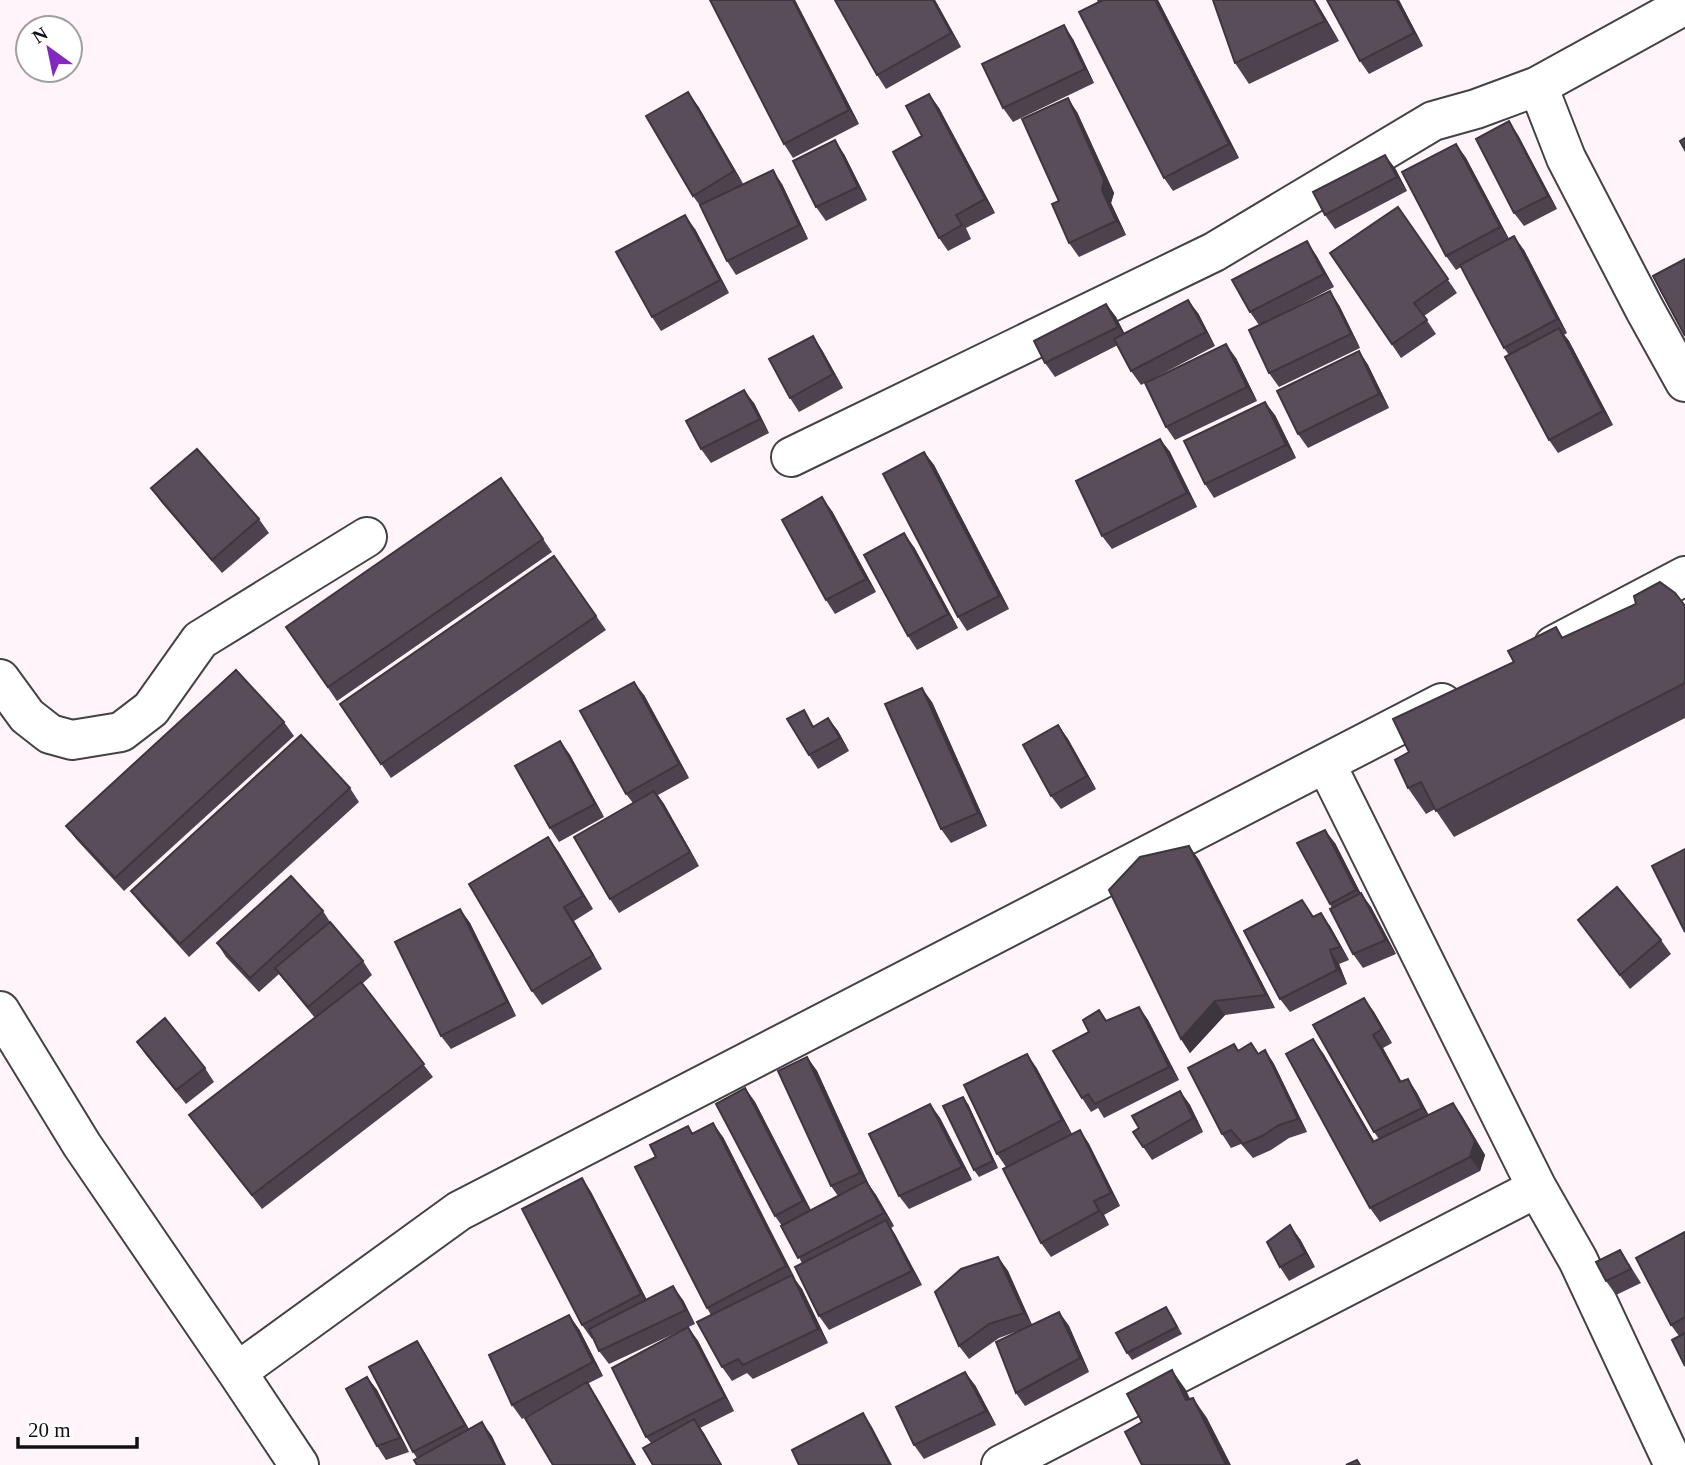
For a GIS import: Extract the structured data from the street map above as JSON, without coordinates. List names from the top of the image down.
{
  "scale_bar": "20 m",
  "north": "top left"
}
